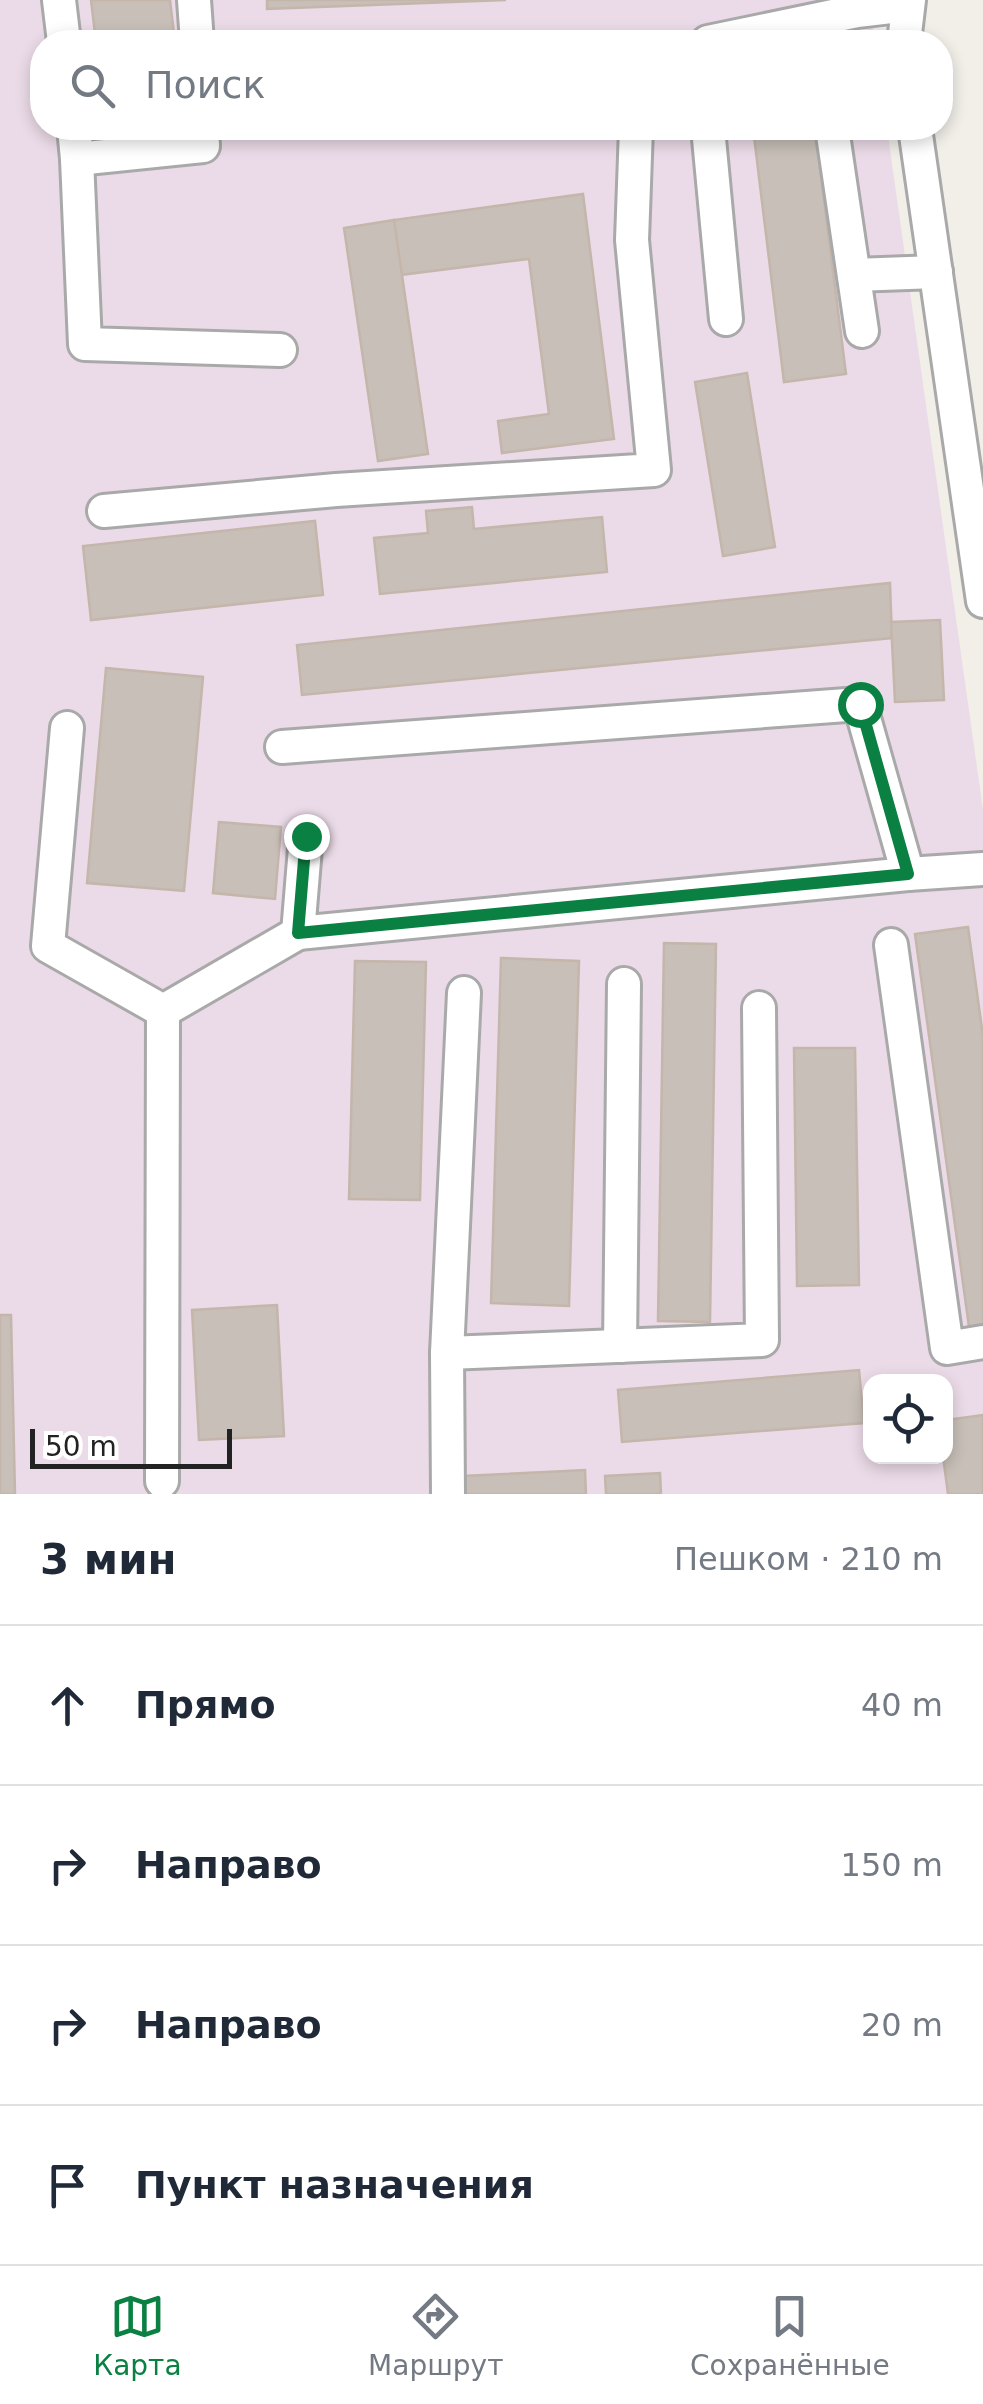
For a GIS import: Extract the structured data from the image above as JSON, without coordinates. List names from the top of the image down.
{
  "scale_bar": "50 m",
  "page": {
    "search": "Поиск",
    "scale": "50 m",
    "heading": ["3 мин", "Пешком · 210 m"],
    "list": [
      ["Прямо", "40 m"],
      ["Направо", "150 m"],
      ["Направо", "20 m"],
      "Пункт назначения"
    ],
    "nav": ["Карта", "Маршрут", "Сохранённые"]
  }
}
